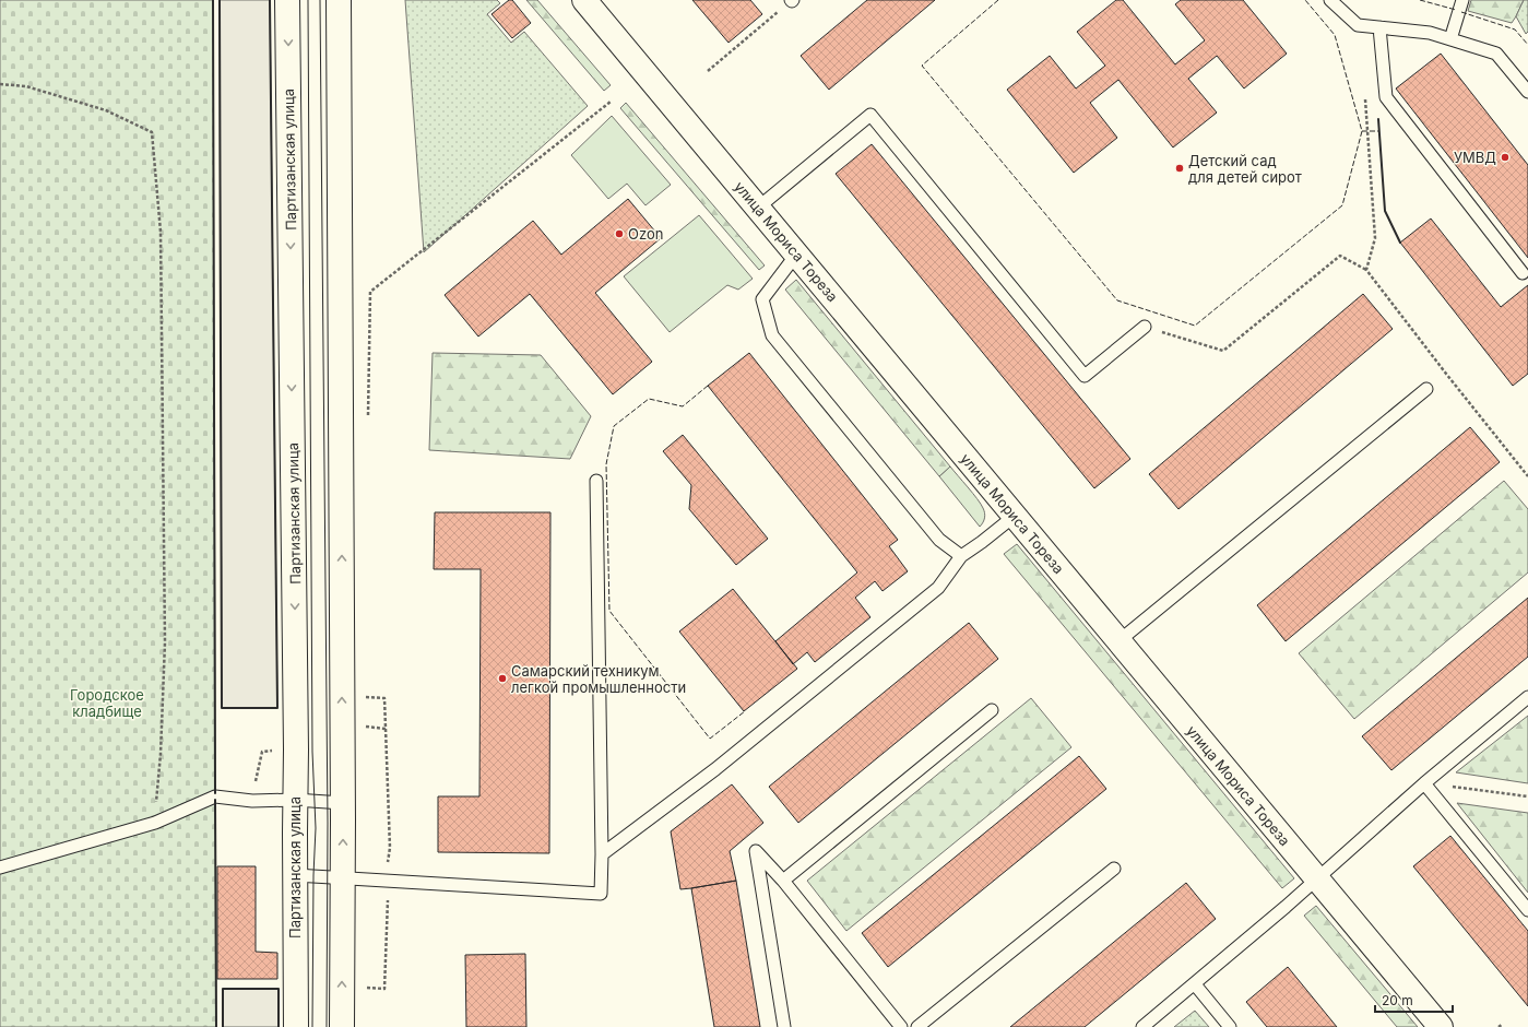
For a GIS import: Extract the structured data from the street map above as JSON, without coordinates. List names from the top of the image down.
{
  "streets": {
    "street": ["Партизанская улица", "улица Мориса Тореза"]
  },
  "parks": ["Городское кладбище"],
  "places": [
    "УМВД",
    "Детский сад для детей сирот",
    "Ozon",
    "Самарский техникум легкой промышленности"
  ],
  "scale_bar": "20 m"
}
